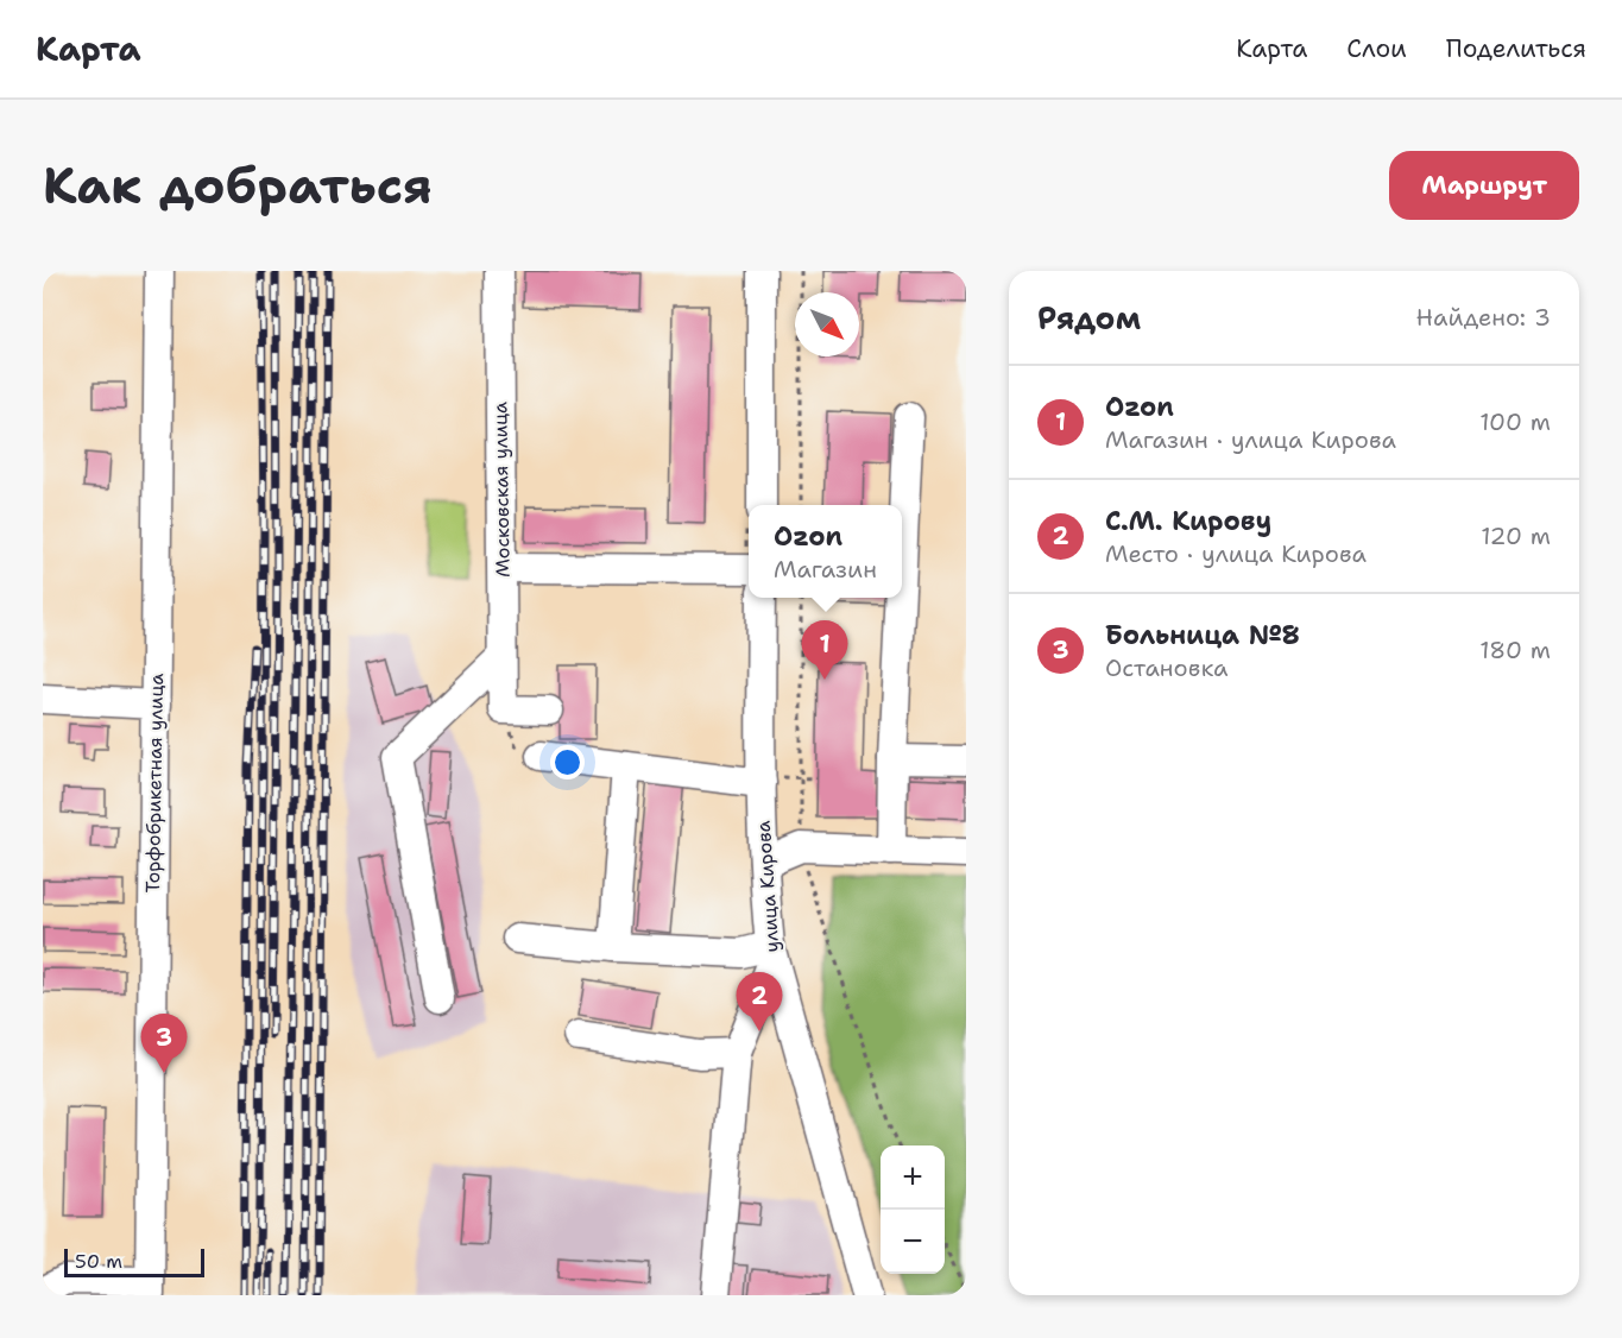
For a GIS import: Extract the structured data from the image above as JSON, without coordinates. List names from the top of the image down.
{
  "streets": {
    "street": ["Московская улица", "Торфобрикетная улица", "улица Кирова"]
  },
  "scale_bar": "50 m",
  "north": "bottom right",
  "page": {
    "header": "Карта",
    "nav": ["Карта", "Слои", "Поделиться"],
    "buttons": "Маршрут",
    "title": "Как добраться",
    "heading": ["Рядом", "Найдено: 3"],
    "list": [
      {
        "mark": "1",
        "name": "Ozon",
        "note": "Магазин · улица Кирова",
        "value": "100 m"
      },
      {
        "mark": "2",
        "name": "С.М. Кирову",
        "note": "Место · улица Кирова",
        "value": "120 m"
      },
      {
        "mark": "3",
        "name": "Больница №8",
        "note": "Остановка",
        "value": "180 m"
      }
    ],
    "popup": ["Ozon", "Магазин"],
    "pins": ["1", "2", "3"],
    "map_buttons": ["+", "−"],
    "scale": "50 m"
  }
}
